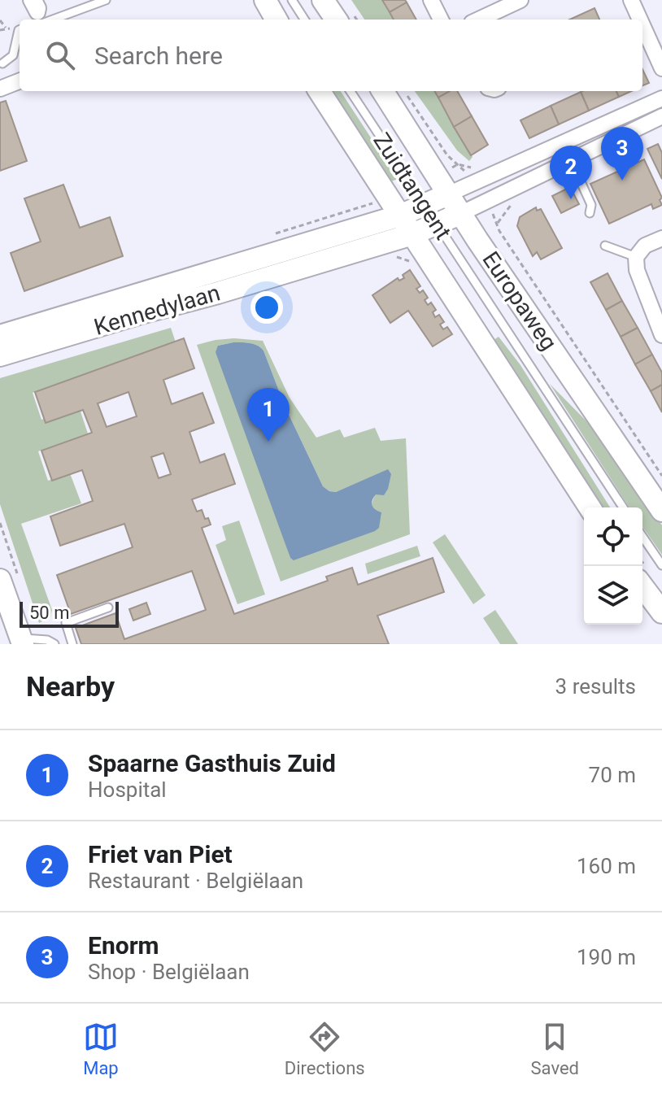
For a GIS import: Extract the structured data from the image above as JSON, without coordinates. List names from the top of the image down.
{
  "streets": {
    "main road": ["Europaweg", "Kennedylaan"],
    "lane": ["Zuidtangent"]
  },
  "crossings": [
    ["Zuidtangent", "Kennedylaan"],
    ["Europaweg", "Kennedylaan"]
  ],
  "scale_bar": "50 m",
  "page": {
    "search": "Search here",
    "pins": ["3", "2", "1"],
    "scale": "50 m",
    "heading": ["Nearby", "3 results"],
    "list": [
      {
        "mark": "1",
        "name": "Spaarne Gasthuis Zuid",
        "note": "Hospital",
        "value": "70 m"
      },
      {
        "mark": "2",
        "name": "Friet van Piet",
        "note": "Restaurant · Belgiëlaan",
        "value": "160 m"
      },
      {
        "mark": "3",
        "name": "Enorm",
        "note": "Shop · Belgiëlaan",
        "value": "190 m"
      }
    ],
    "nav": ["Map", "Directions", "Saved"]
  }
}
